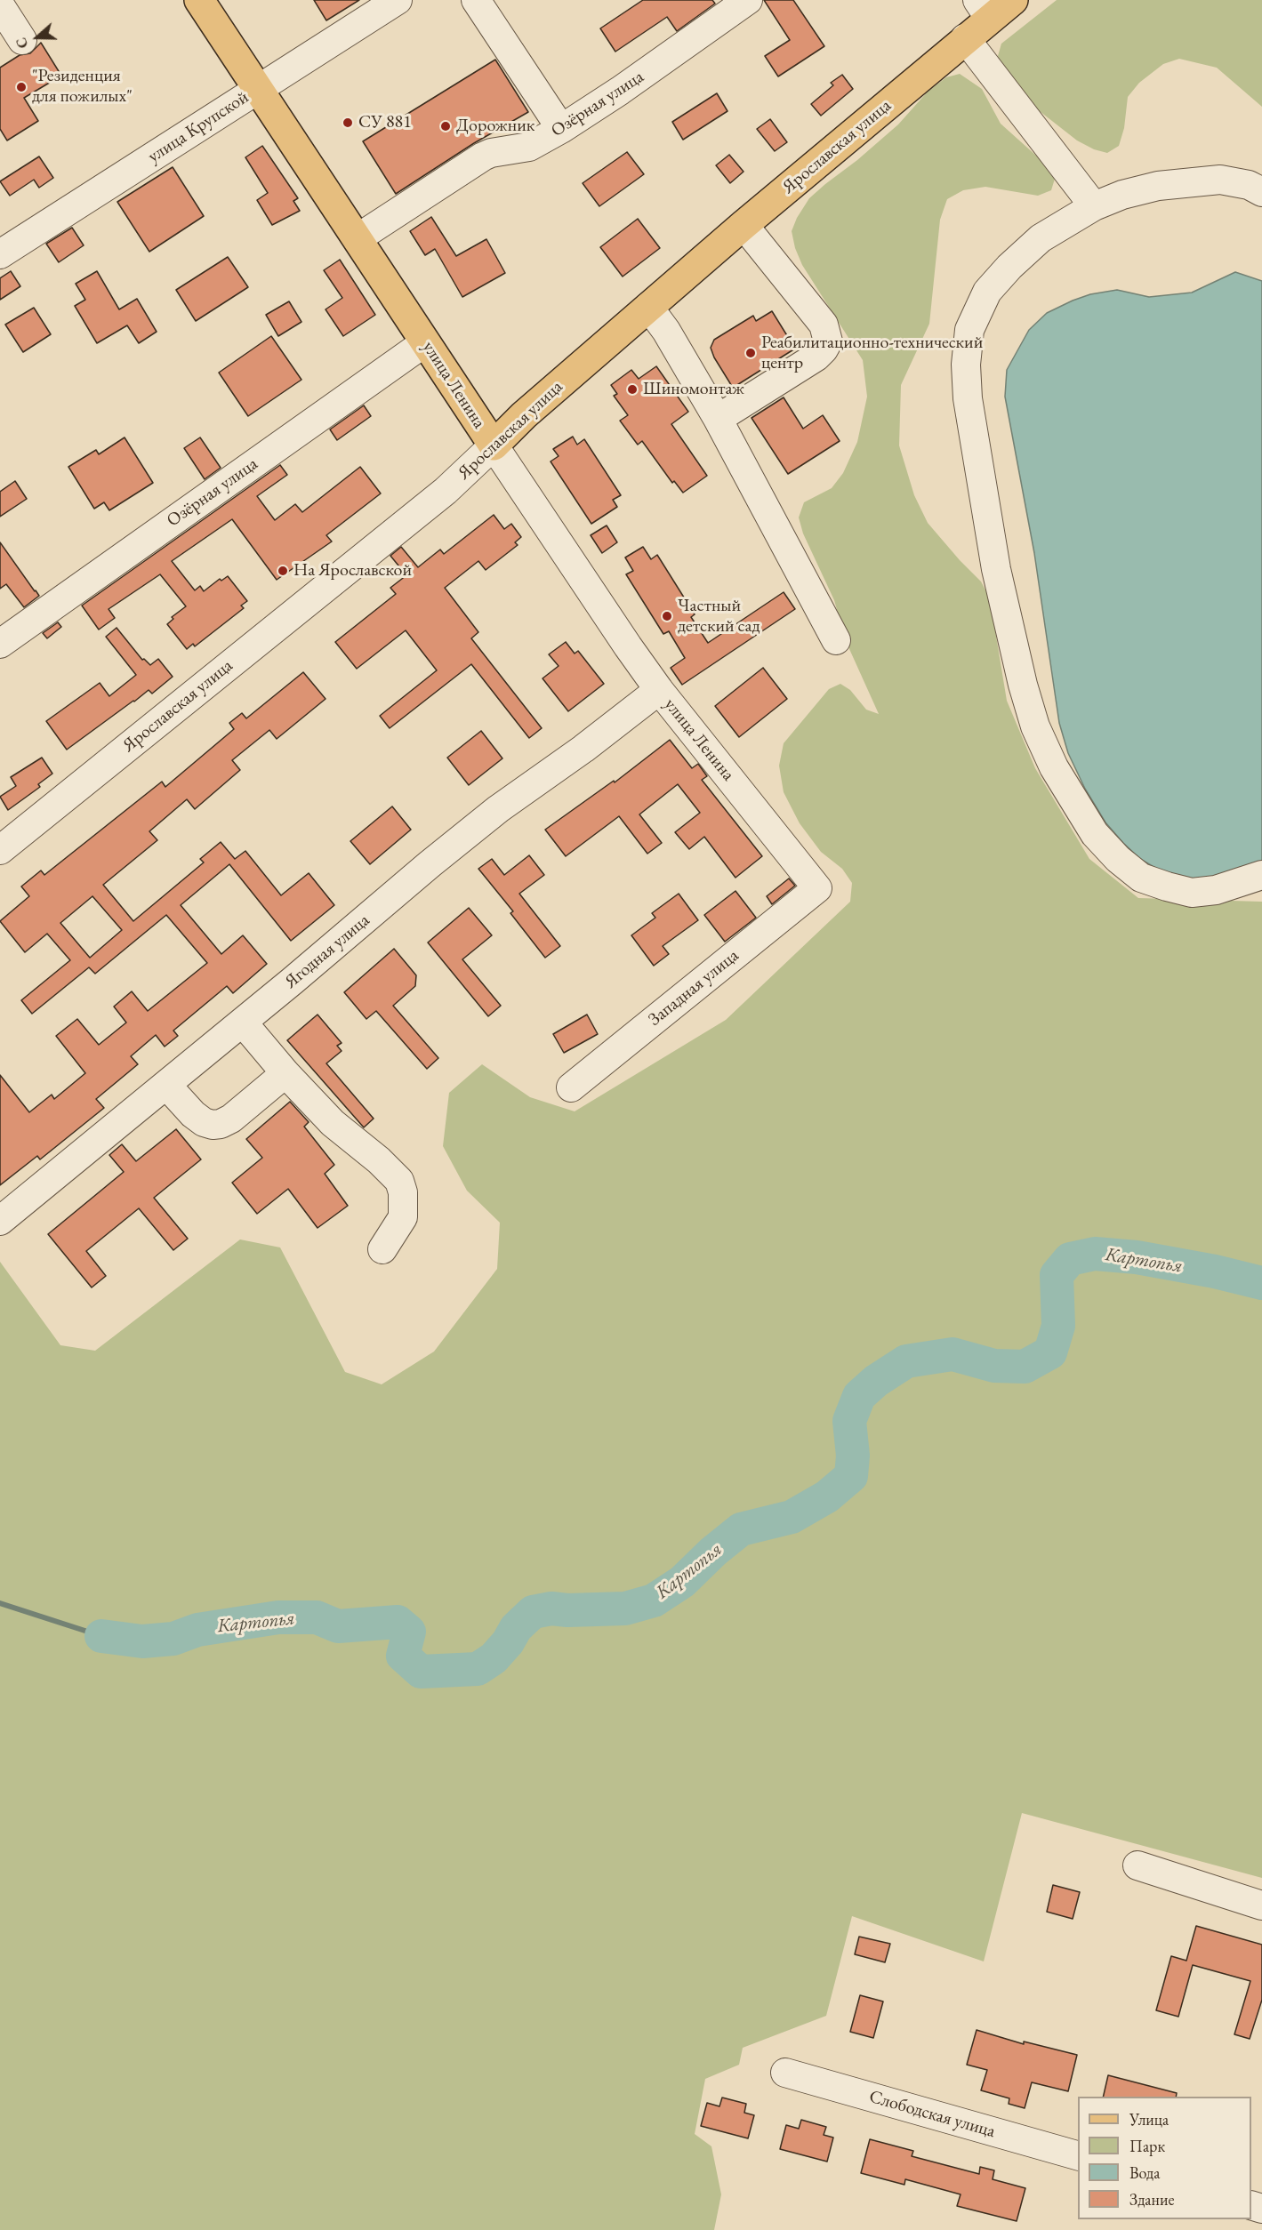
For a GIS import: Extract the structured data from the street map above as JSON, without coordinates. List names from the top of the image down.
{
  "streets": {
    "main road": ["Ярославская улица", "улица Ленина"],
    "street": [
      "Озёрная улица",
      "улица Крупской",
      "Ягодная улица",
      "Западная улица",
      "Слободская улица"
    ]
  },
  "crossings": [
    ["Озёрная улица", "улица Ленина"],
    ["улица Крупской", "улица Ленина"],
    ["Ярославская улица", "улица Ленина"],
    ["улица Ленина", "Ягодная улица"],
    ["улица Ленина", "Западная улица"]
  ],
  "water": ["Картопья"],
  "places": [
    "\"Резиденция для пожилых\"",
    "СУ 881",
    "Дорожник",
    "Реабилитационно-технический центр",
    "Шиномонтаж",
    "На Ярославской",
    "Частный детский сад"
  ],
  "legend": [
    "Улица",
    "Парк",
    "Вода",
    "Здание"
  ],
  "north": "left"
}
